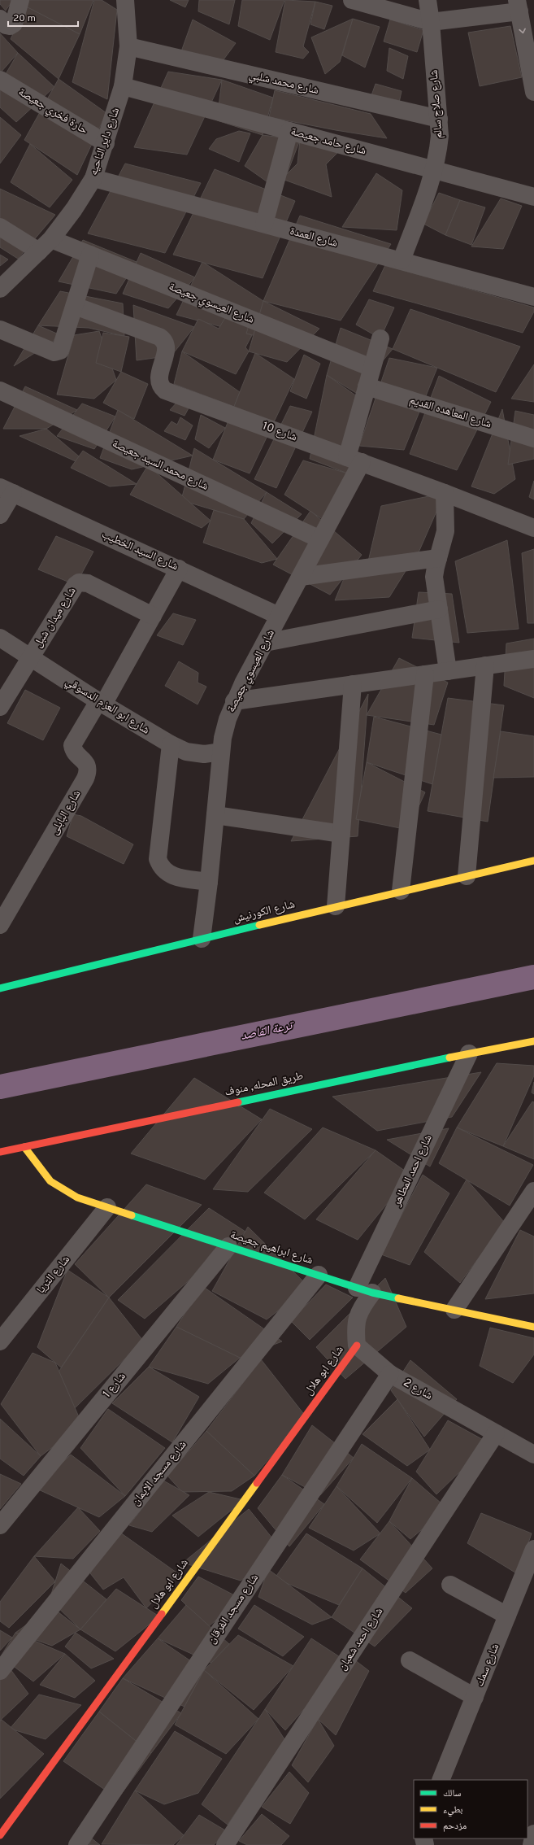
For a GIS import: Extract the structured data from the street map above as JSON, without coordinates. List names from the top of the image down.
{
  "streets": {
    "street": [
      "شارع محمد شلبي",
      "شارع صلاح سالم",
      "حارة فخري جعيصة",
      "شارع داير الناحيه",
      "شارع حامد جعيصة",
      "شارع العمدة",
      "شارع العيسوي جعيصة",
      "شارع المعاهده القديم",
      "شارع 10",
      "شارع محمد السيد جعيصة",
      "شارع السيد الخطيب",
      "شارع ميدان شبل",
      "شارع ابو العزم الدسوقي",
      "شارع البابلى",
      "شارع الكورنيش",
      "طريق المحله, منوف",
      "شارع احمد المطاهر",
      "شارع ابراهيم جعيصة",
      "شارع الثريا",
      "شارع ابو هلال",
      "شارع 1",
      "شارع 2",
      "شارع مسجد الايمان",
      "شارع مسجد الفرقان",
      "شارع احمد شعبان",
      "شارع سمك"
    ]
  },
  "crossings": [
    ["شارع محمد شلبي", "شارع صلاح سالم"],
    ["شارع محمد شلبي", "شارع داير الناحيه"],
    ["شارع صلاح سالم", "شارع حامد جعيصة"],
    ["شارع صلاح سالم", "شارع العمدة"],
    ["حارة فخري جعيصة", "شارع داير الناحيه"],
    ["شارع داير الناحيه", "شارع حامد جعيصة"],
    ["شارع داير الناحيه", "شارع العمدة"],
    ["شارع داير الناحيه", "شارع العيسوي جعيصة"],
    ["شارع العيسوي جعيصة", "شارع المعاهده القديم"],
    ["شارع العيسوي جعيصة", "شارع 10"],
    ["شارع العيسوي جعيصة", "شارع محمد السيد جعيصة"],
    ["شارع العيسوي جعيصة", "شارع السيد الخطيب"],
    ["شارع العيسوي جعيصة", "شارع ابو العزم الدسوقي"],
    ["شارع العيسوي جعيصة", "شارع الكورنيش"],
    ["شارع ميدان شبل", "شارع ابو العزم الدسوقي"],
    ["شارع ابو العزم الدسوقي", "شارع البابلى"],
    ["طريق المحله, منوف", "شارع احمد المطاهر"],
    ["طريق المحله, منوف", "شارع ابراهيم جعيصة"],
    ["شارع احمد المطاهر", "شارع ابراهيم جعيصة"],
    ["شارع ابراهيم جعيصة", "شارع الثريا"],
    ["شارع ابراهيم جعيصة", "شارع 1"],
    ["شارع ابراهيم جعيصة", "شارع مسجد الايمان"],
    ["شارع ابو هلال", "شارع 2"],
    ["شارع 2", "شارع مسجد الفرقان"],
    ["شارع 2", "شارع احمد شعبان"]
  ],
  "water": ["ترعة القاصد"],
  "legend": ["سالك", "بطيء", "مزدحم"],
  "scale_bar": "20 m"
}
